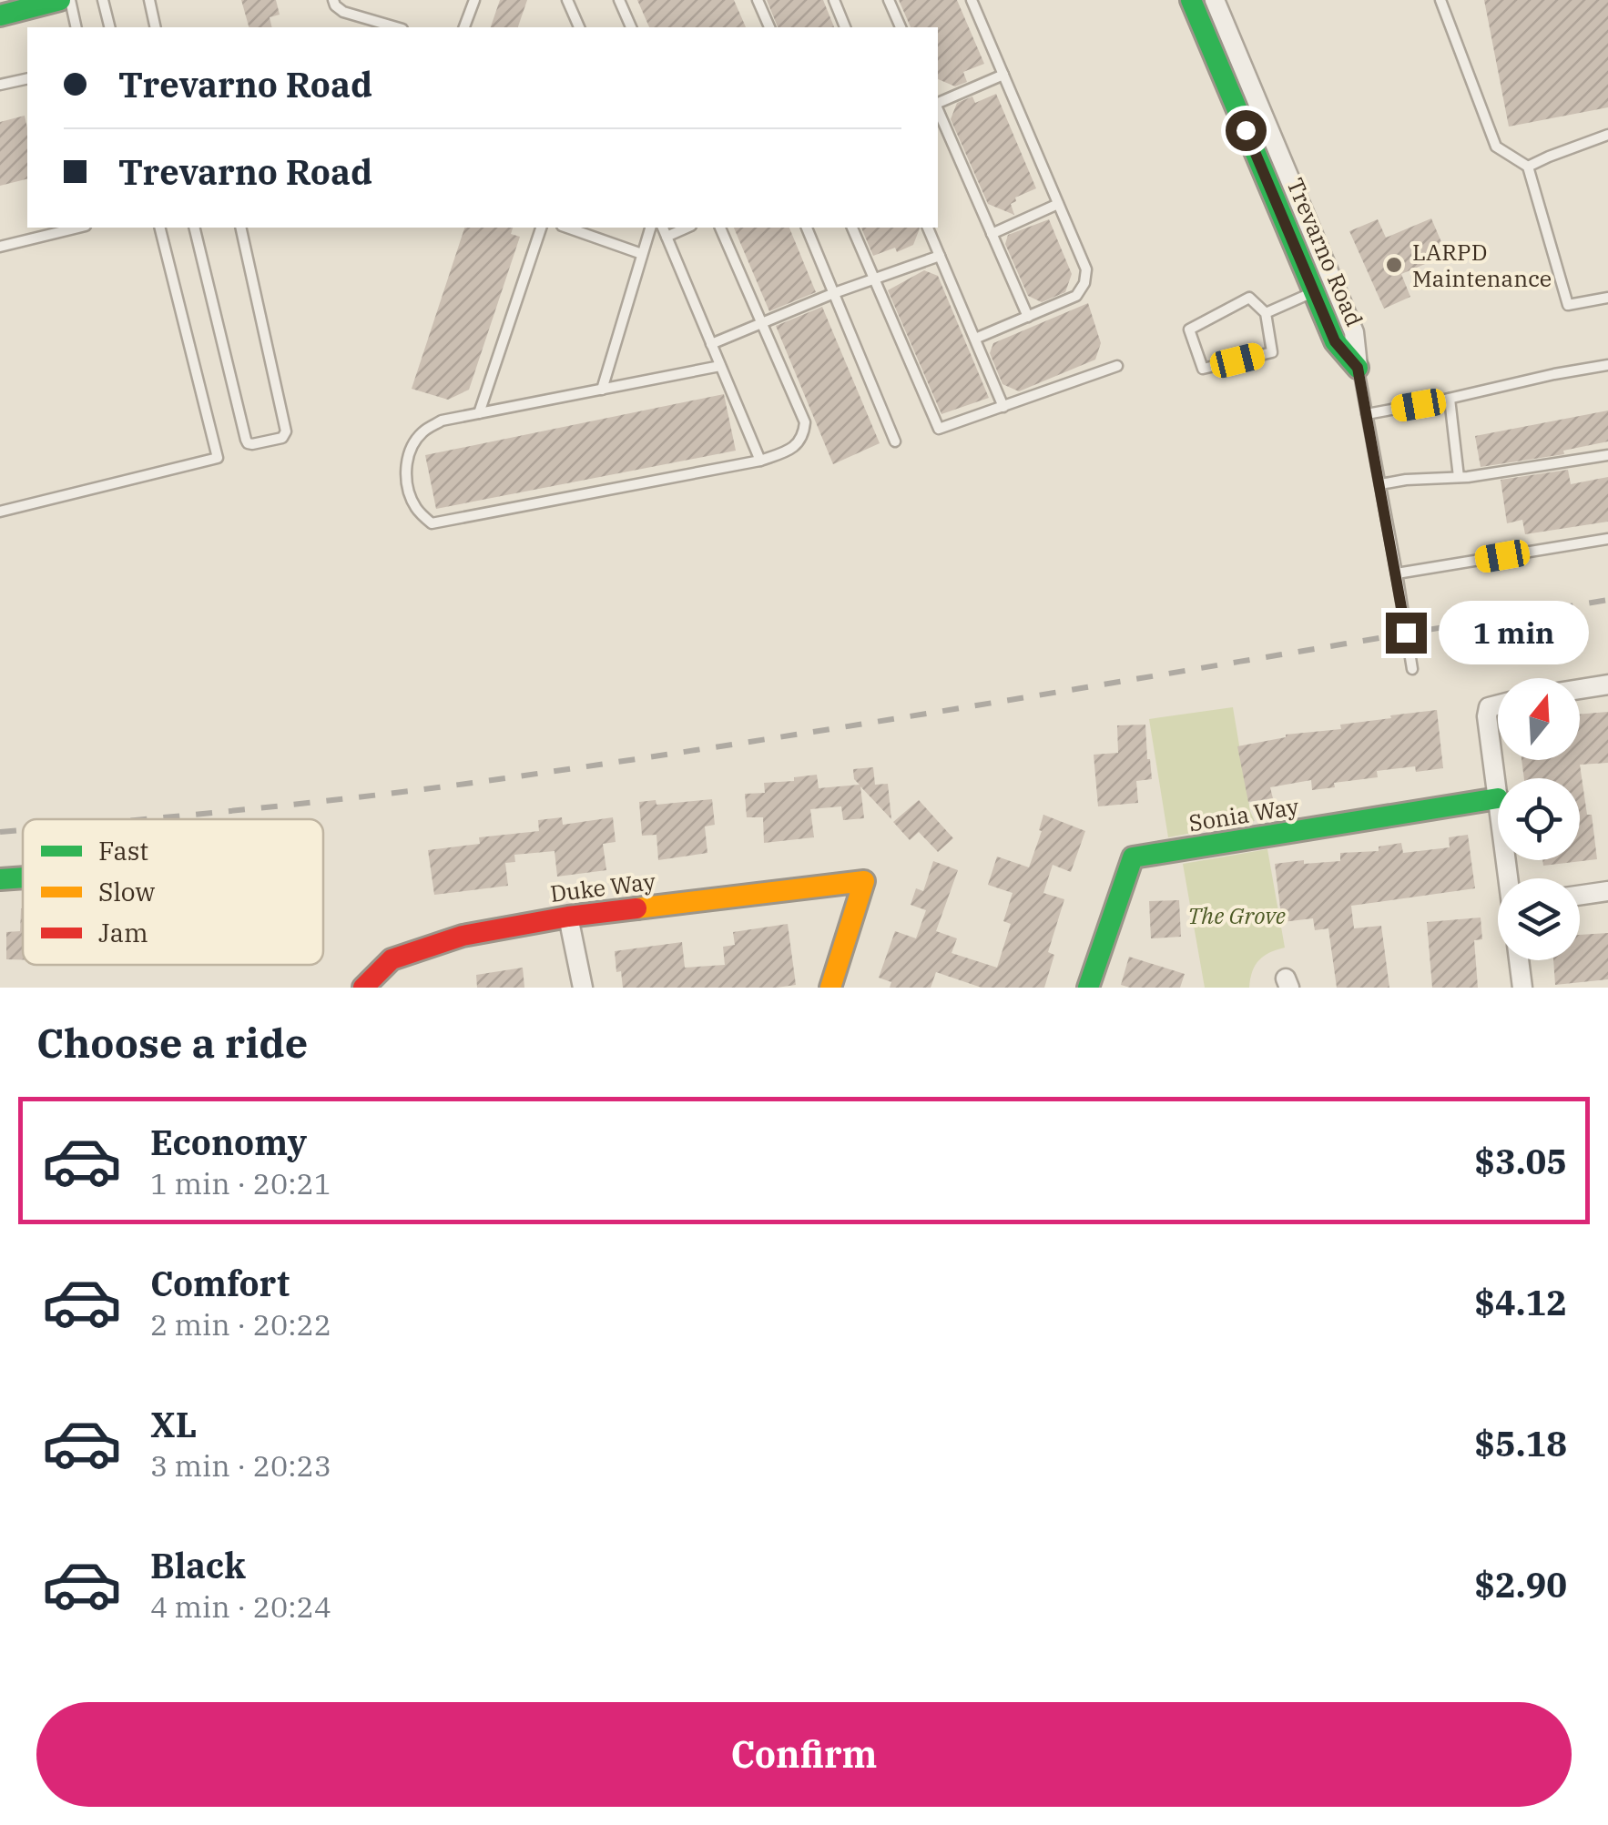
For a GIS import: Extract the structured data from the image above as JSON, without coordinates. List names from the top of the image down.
{
  "streets": {
    "street": ["Trevarno Road", "Sonia Way", "Duke Way"]
  },
  "parks": ["The Grove"],
  "places": ["LARPD Maintenance"],
  "legend": ["Fast", "Slow", "Jam"],
  "north": "top",
  "page": {
    "banner": ["Trevarno Road", "Trevarno Road"],
    "bubble": "1 min",
    "heading": "Choose a ride",
    "list": [
      {
        "name": "Economy",
        "note": "1 min · 20:21",
        "value": "$3.05"
      },
      {
        "name": "Comfort",
        "note": "2 min · 20:22",
        "value": "$4.12"
      },
      {
        "name": "XL",
        "note": "3 min · 20:23",
        "value": "$5.18"
      },
      {
        "name": "Black",
        "note": "4 min · 20:24",
        "value": "$2.90"
      }
    ],
    "buttons": "Confirm"
  }
}
